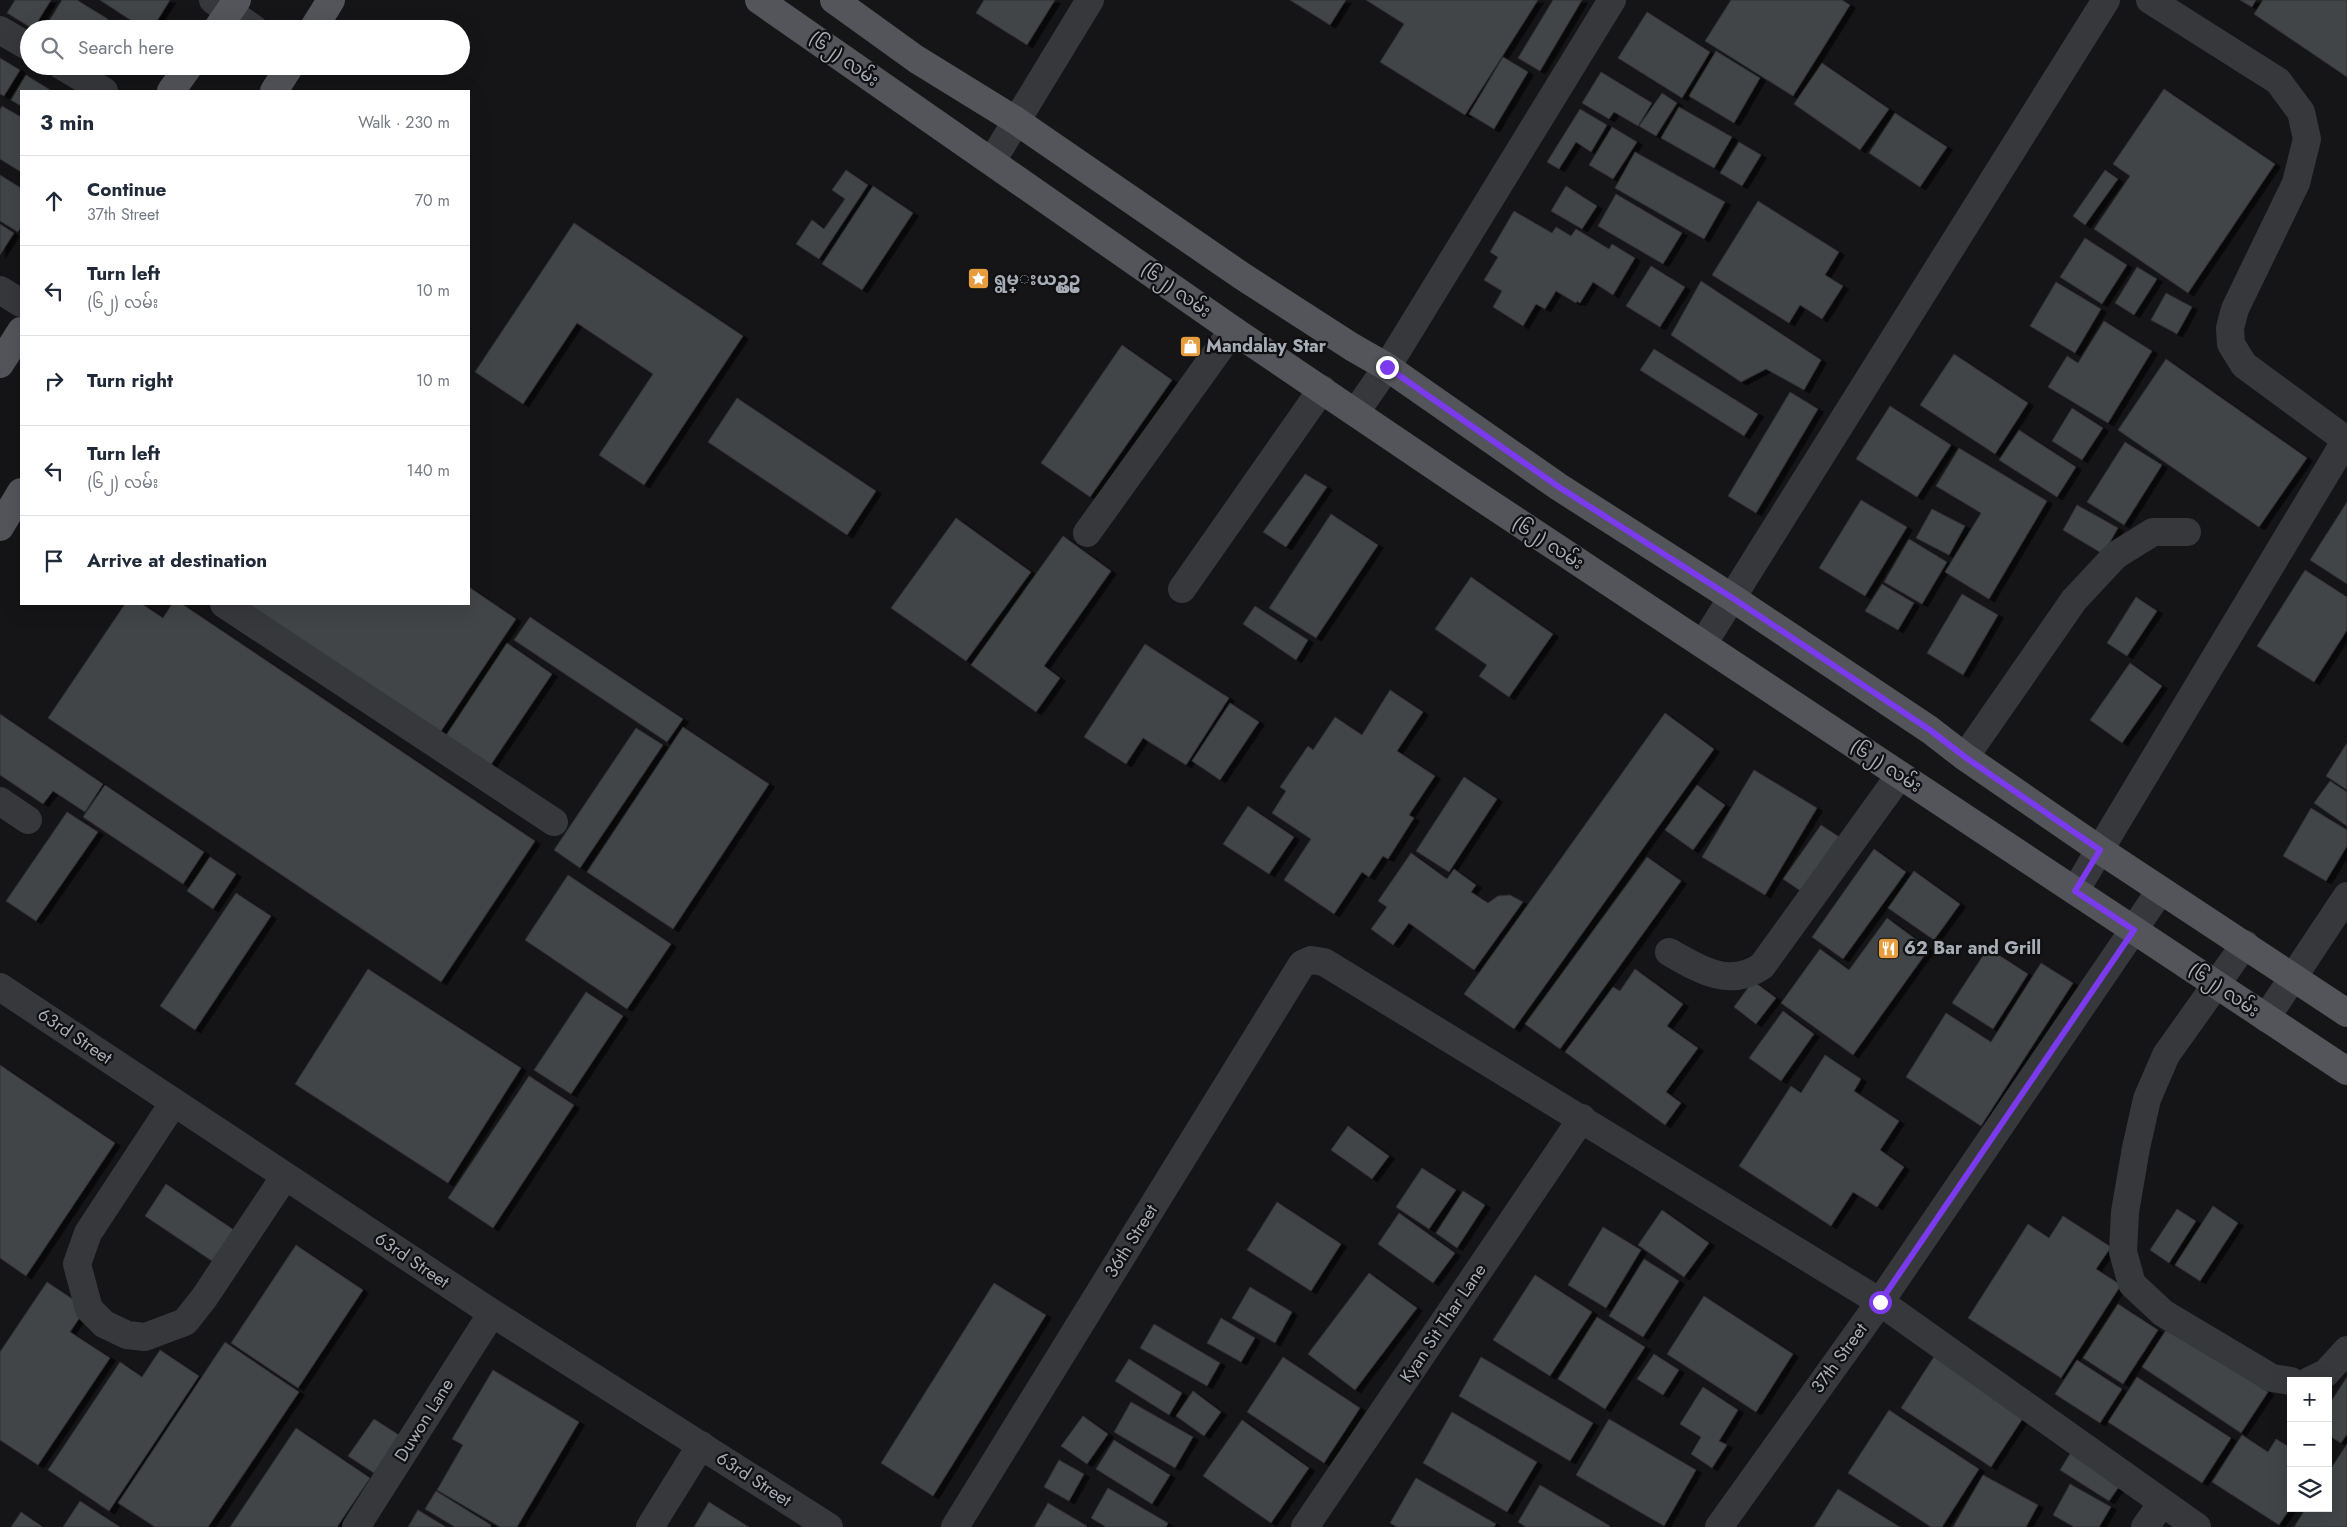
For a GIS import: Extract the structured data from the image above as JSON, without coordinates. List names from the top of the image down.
{
  "streets": {
    "main road": ["(၆၂) လမ်း"],
    "street": [
      "63rd Street",
      "36th Street",
      "Kyan Sit Thar Lane",
      "37th Street",
      "Duwon Lane"
    ]
  },
  "crossings": [
    ["(၆၂) လမ်း", "37th Street"],
    ["63rd Street", "Duwon Lane"],
    ["36th Street", "Kyan Sit Thar Lane"]
  ],
  "places": {
    "place": ["ရွမ္းယဥ္ယဥ္"],
    "shop": ["Mandalay Star"],
    "restaurant": ["62 Bar and Grill"]
  },
  "page": {
    "search": "Search here",
    "heading": ["3 min", "Walk · 230 m"],
    "list": [
      ["Continue", "37th Street", "70 m"],
      ["Turn left", "(၆၂) လမ်း", "10 m"],
      ["Turn right", "10 m"],
      ["Turn left", "(၆၂) လမ်း", "140 m"],
      "Arrive at destination"
    ],
    "map_buttons": ["+", "−"]
  }
}
